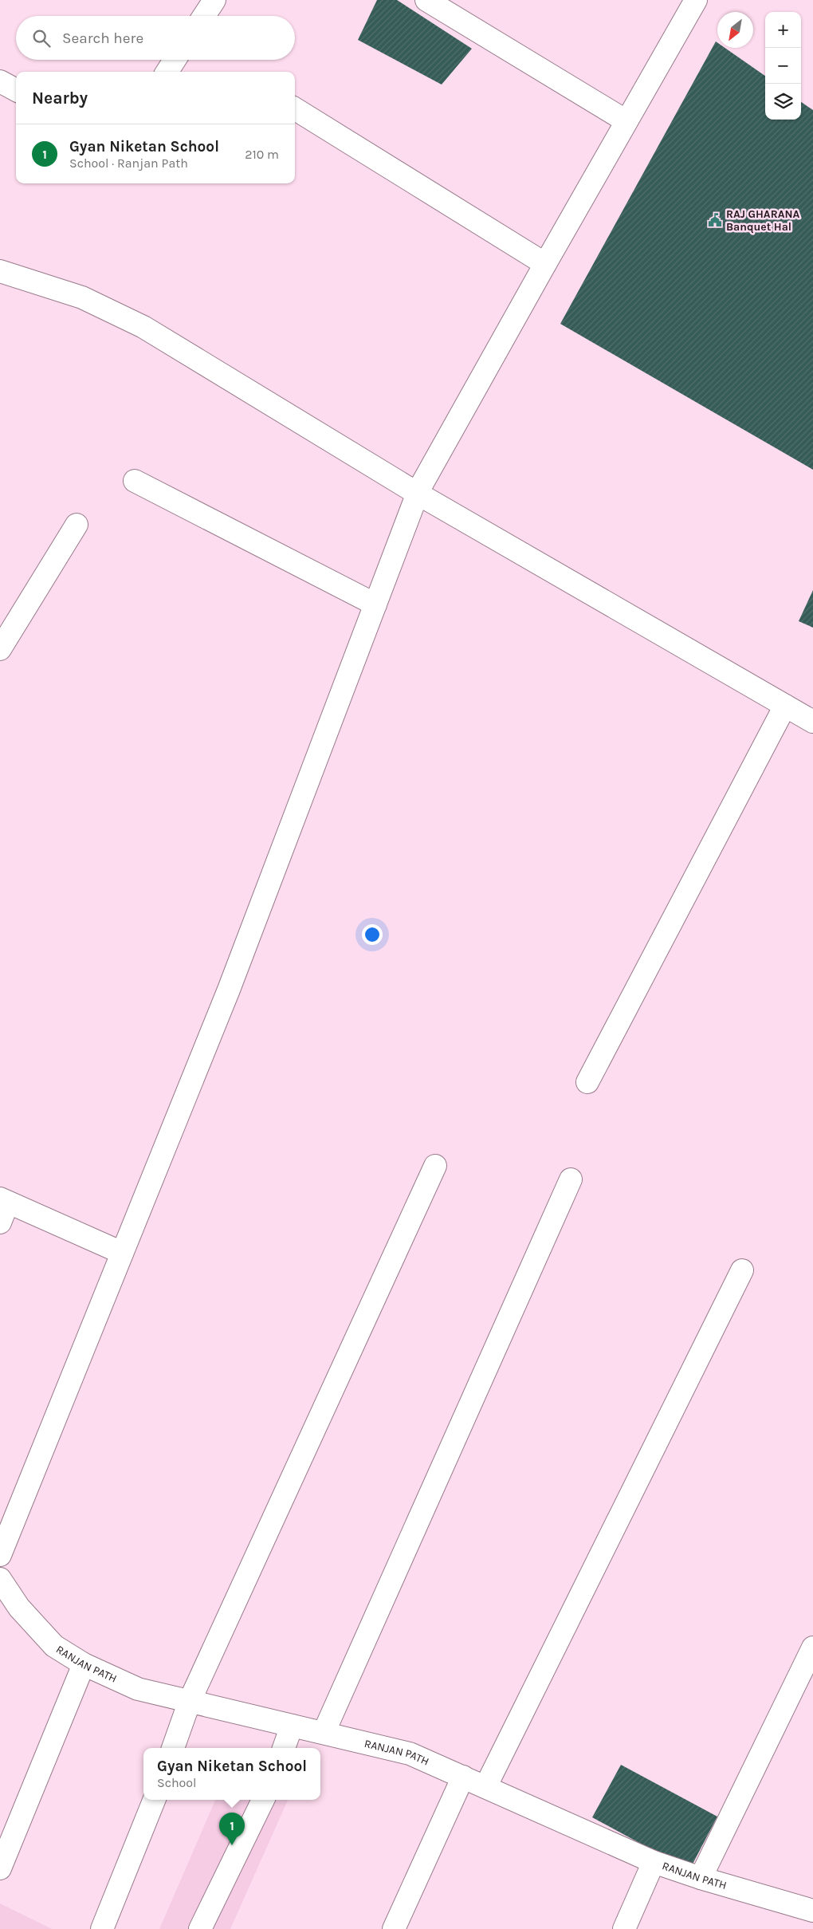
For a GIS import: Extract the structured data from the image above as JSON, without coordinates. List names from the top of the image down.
{
  "streets": {
    "street": ["RANJAN PATH"]
  },
  "places": {
    "public building": ["RAJ GHARANA Banquet Hal"]
  },
  "north": "bottom left",
  "page": {
    "map_buttons": ["+", "−"],
    "search": "Search here",
    "heading": "Nearby",
    "list": [
      {
        "mark": "1",
        "name": "Gyan Niketan School",
        "note": "School · Ranjan Path",
        "value": "210 m"
      }
    ],
    "popup": ["Gyan Niketan School", "School"],
    "pins": "1"
  }
}
